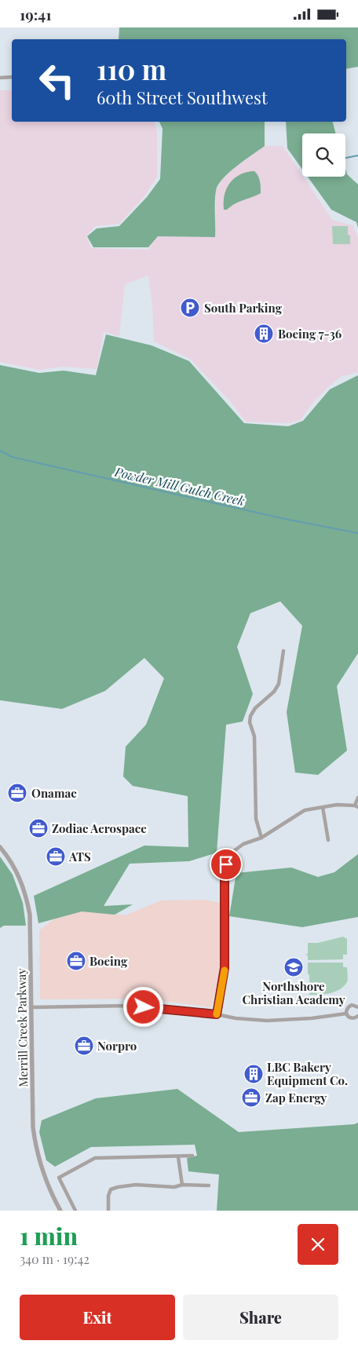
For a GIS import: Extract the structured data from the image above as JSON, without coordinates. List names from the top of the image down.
{
  "streets": {
    "street": ["Merrill Creek Parkway"]
  },
  "water": ["Powder Mill Gulch Creek"],
  "places": {
    "parking": ["South Parking"],
    "building": ["Boeing 7-36", "LBC Bakery Equipment Co."],
    "office": [
      "Onamac",
      "Zodiac Aerospace",
      "ATS",
      "Boeing",
      "Norpro",
      "Zap Energy"
    ],
    "school or university": ["Northshore Christian Academy"]
  },
  "page": {
    "status": "19:41",
    "turn": ["110 m", "60th Street Southwest"],
    "heading": ["1 min", "340 m · 19:42"],
    "buttons": ["Exit", "Share"]
  }
}
